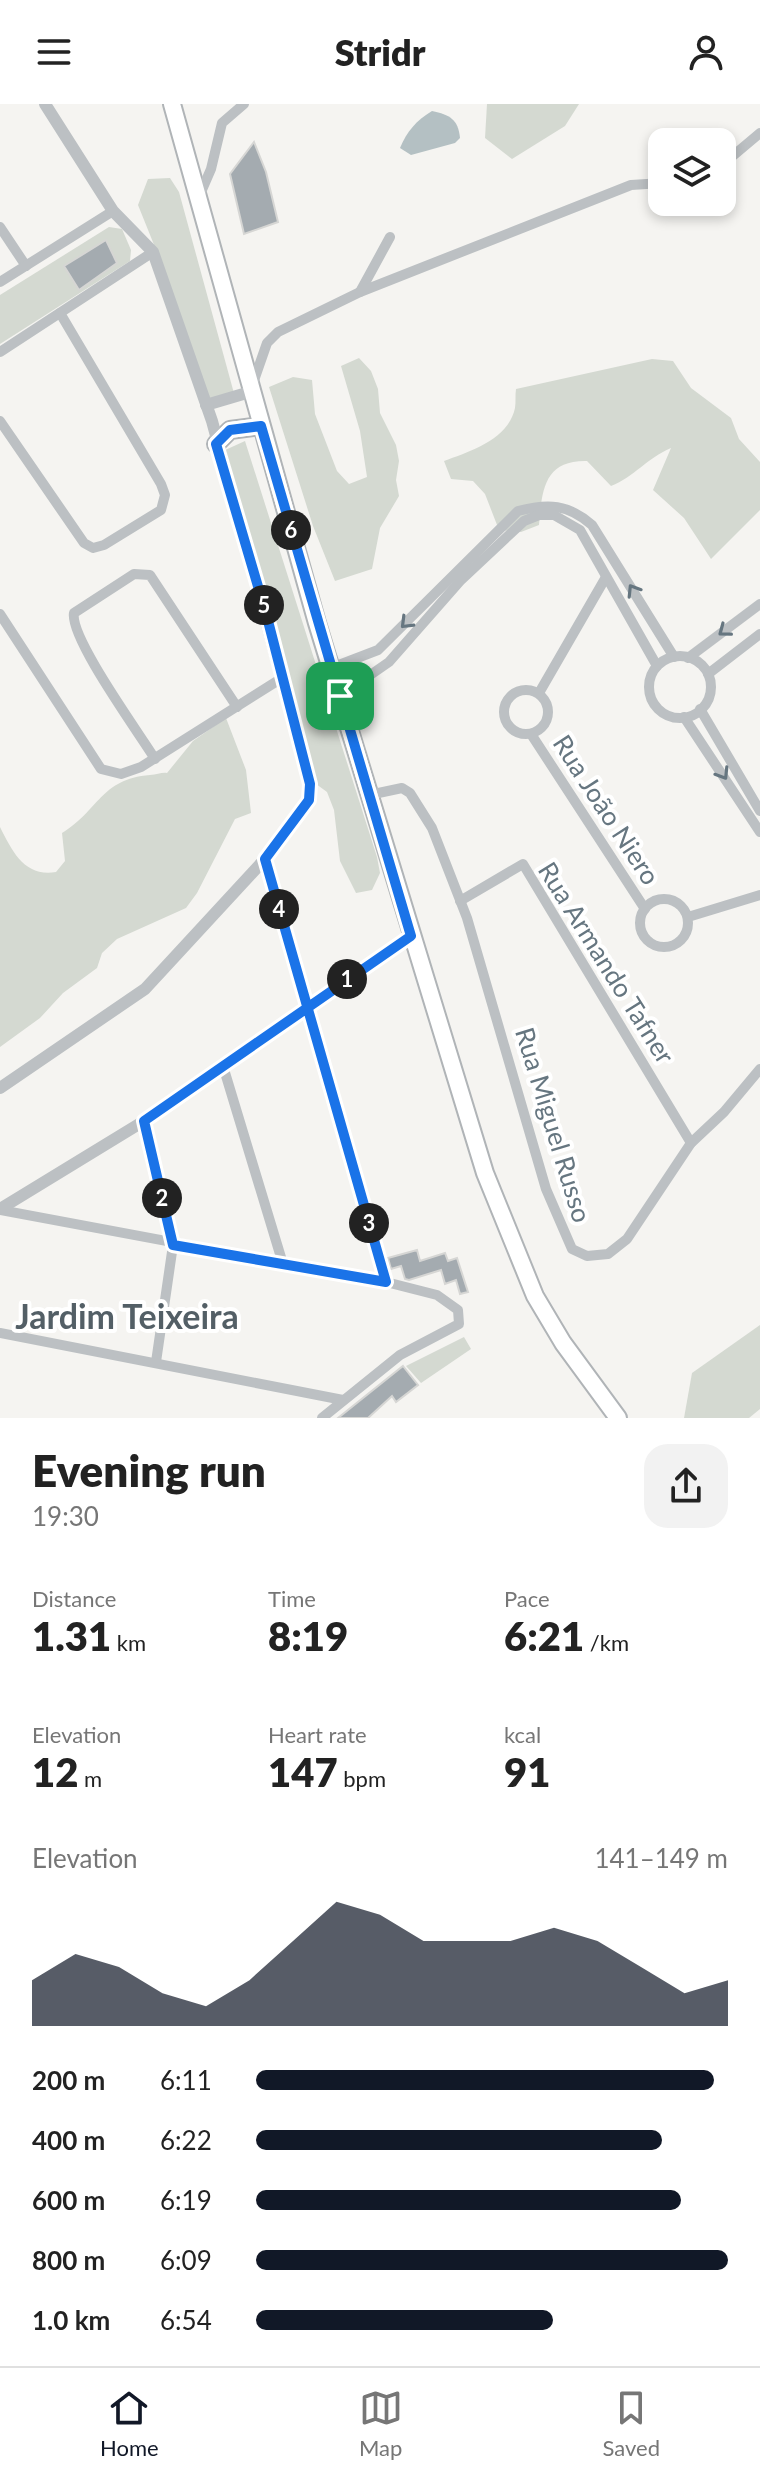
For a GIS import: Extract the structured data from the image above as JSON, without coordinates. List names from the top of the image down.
{
  "streets": {
    "street": ["Rua João Niero", "Rua Armando Tafner", "Rua Miguel Russo"]
  },
  "crossings": [
    ["Rua Armando Tafner", "Rua Miguel Russo"]
  ],
  "districts": ["Jardim Teixeira"],
  "page": {
    "header": "Stridr",
    "pins": [
      "6",
      "5",
      "4",
      "1",
      "2",
      "3"
    ],
    "heading": ["Evening run", "19:30"],
    "stats": [
      ["Distance", "1.31 km"],
      ["Time", "8:19"],
      ["Pace", "6:21 /km"],
      ["Elevation", "12 m"],
      ["Heart rate", "147 bpm"],
      ["kcal", "91"]
    ],
    "chart": ["Elevation", "141–149 m"],
    "list": [
      {
        "name": "200 m",
        "note": "6:11"
      },
      {
        "name": "400 m",
        "note": "6:22"
      },
      {
        "name": "600 m",
        "note": "6:19"
      },
      {
        "name": "800 m",
        "note": "6:09"
      },
      {
        "name": "1.0 km",
        "note": "6:54"
      }
    ],
    "tabs": ["Home", "Map", "Saved"]
  }
}
